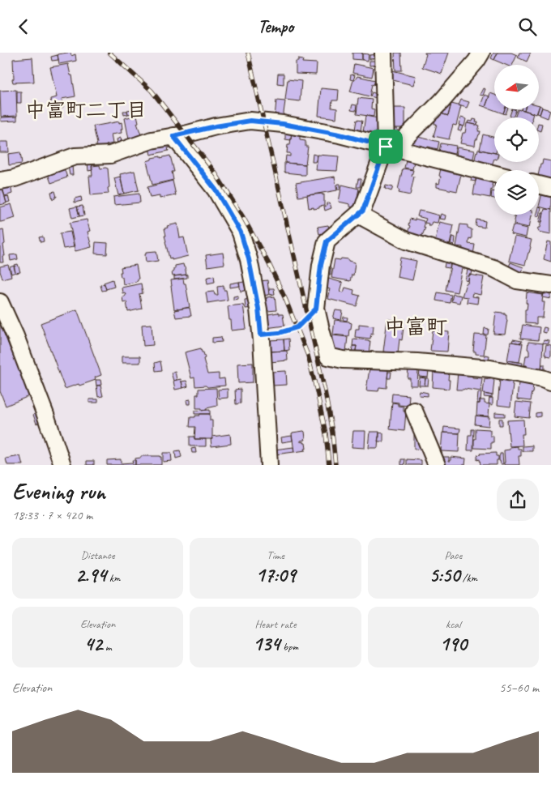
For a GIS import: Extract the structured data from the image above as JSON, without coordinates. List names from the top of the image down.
{
  "districts": ["中富町二丁目", "中富町"],
  "north": "left",
  "page": {
    "header": "Tempo",
    "heading": ["Evening run", "18:33 · 7 × 420 m"],
    "stats": [
      ["Distance", "2.94 km"],
      ["Time", "17:09"],
      ["Pace", "5:50 /km"],
      ["Elevation", "42 m"],
      ["Heart rate", "134 bpm"],
      ["kcal", "190"]
    ],
    "chart": ["Elevation", "55–60 m"]
  }
}
